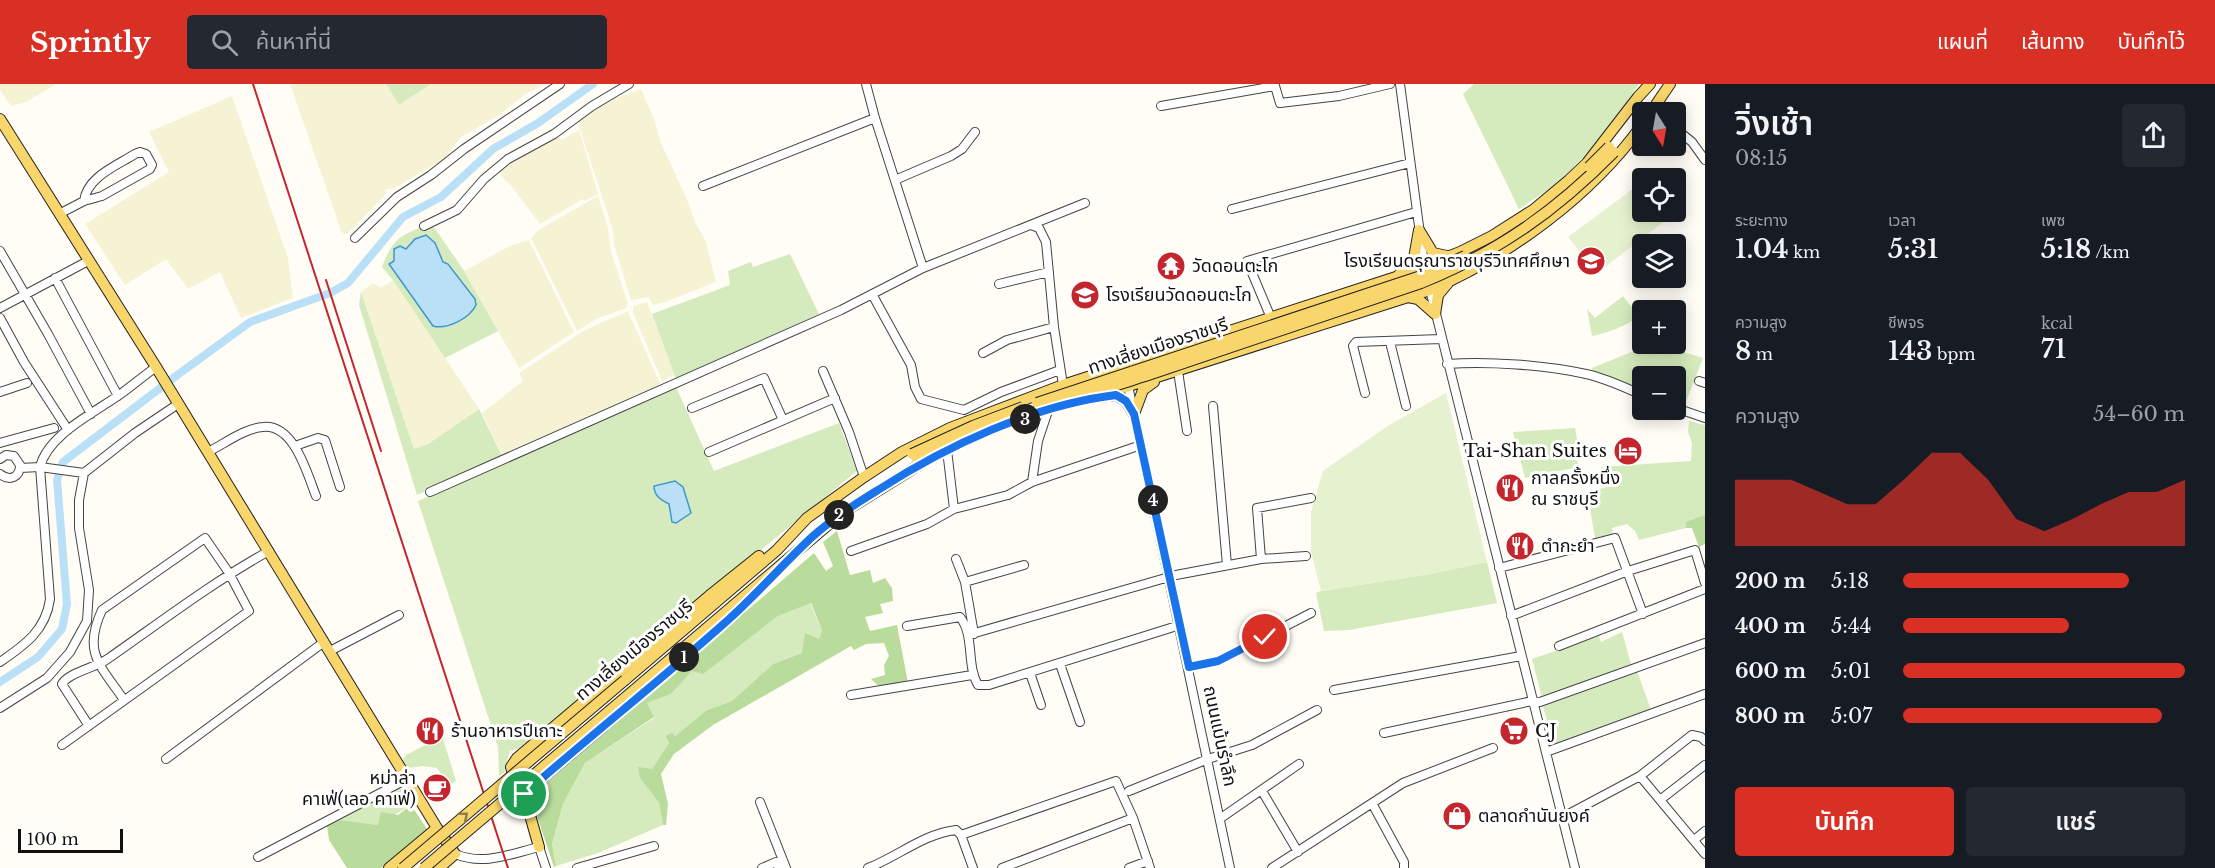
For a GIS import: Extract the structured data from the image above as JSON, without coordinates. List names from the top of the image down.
{
  "streets": {
    "main road": ["ทางเลี่ยงเมืองราชบุรี"],
    "street": ["ถนนแม้นรำลึก"]
  },
  "crossings": [
    ["ทางเลี่ยงเมืองราชบุรี", "ถนนแม้นรำลึก"]
  ],
  "places": {
    "school or university": ["โรงเรียนดรุณาราชบุรีวิเทศศึกษา", "โรงเรียนวัดดอนตะโก"],
    "temple": ["วัดดอนตะโก"],
    "hotel": ["Tai-Shan Suites"],
    "restaurant": ["กาลครั้งหนึ่ง ณ ราชบุรี", "ตำกะยำ", "ร้านอาหารปีเถาะ"],
    "supermarket": ["CJ"],
    "cafe": ["หม่าล่า คาเฟ่(เลอ คาเฟ่)"],
    "shop": ["ตลาดกำนันยงค์"]
  },
  "scale_bar": "100 m",
  "north": "bottom",
  "page": {
    "header": "Sprintly",
    "search": "ค้นหาที่นี่",
    "nav": ["แผนที่", "เส้นทาง", "บันทึกไว้"],
    "heading": ["วิ่งเช้า", "08:15"],
    "map_buttons": ["+", "−"],
    "stats": [
      ["ระยะทาง", "1.04 km"],
      ["เวลา", "5:31"],
      ["เพซ", "5:18 /km"],
      ["ความสูง", "8 m"],
      ["ชีพจร", "143 bpm"],
      ["kcal", "71"]
    ],
    "chart": ["ความสูง", "54–60 m"],
    "pins": [
      "3",
      "4",
      "2",
      "1"
    ],
    "list": [
      {
        "name": "200 m",
        "note": "5:18"
      },
      {
        "name": "400 m",
        "note": "5:44"
      },
      {
        "name": "600 m",
        "note": "5:01"
      },
      {
        "name": "800 m",
        "note": "5:07"
      }
    ],
    "buttons": ["บันทึก", "แชร์"],
    "scale": "100 m"
  }
}
